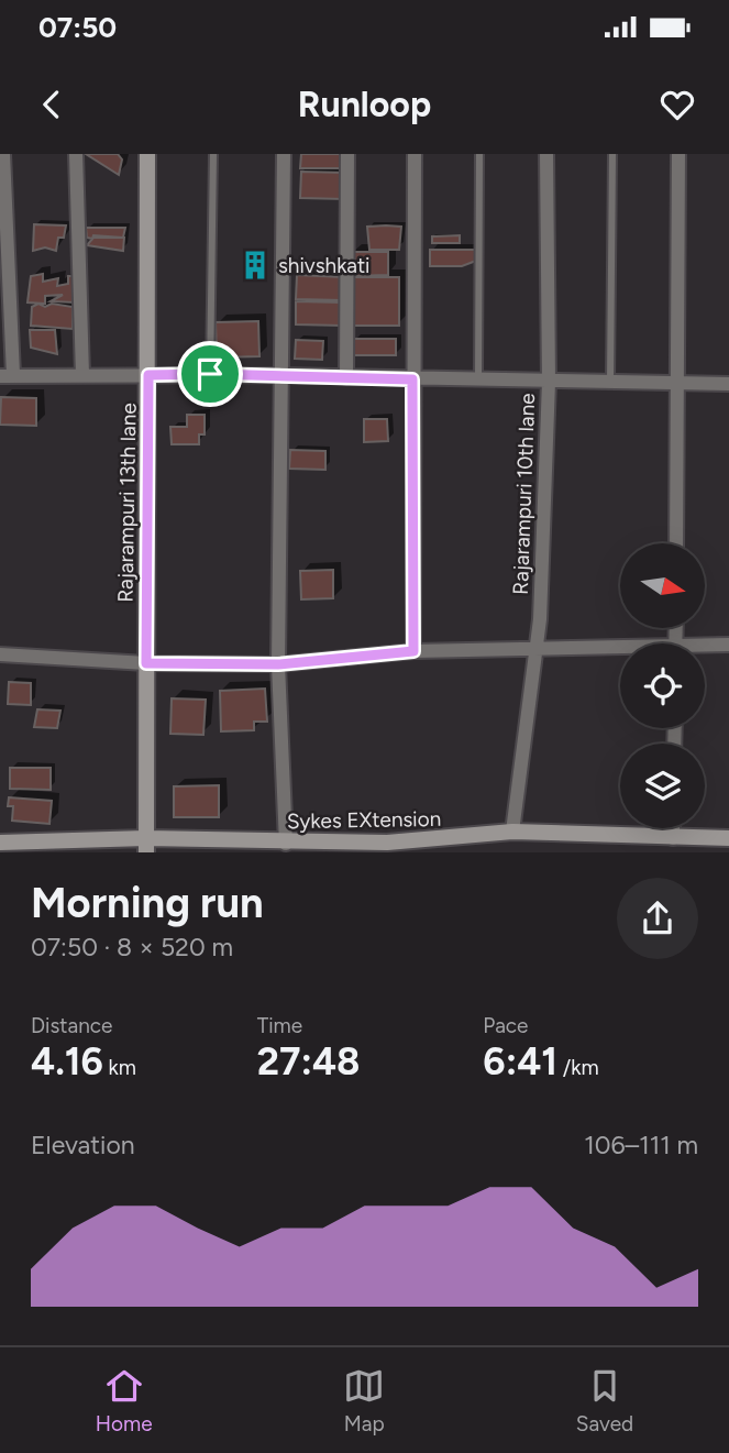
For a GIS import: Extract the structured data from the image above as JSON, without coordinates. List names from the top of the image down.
{
  "streets": {
    "street": ["Rajarampuri 10th lane", "Rajarampuri 13th lane", "Sykes EXtension"]
  },
  "crossings": [
    ["Rajarampuri 10th lane", "Sykes EXtension"],
    ["Rajarampuri 13th lane", "Sykes EXtension"]
  ],
  "places": {
    "building": ["shivshkati"]
  },
  "north": "right",
  "page": {
    "status": "07:50",
    "header": "Runloop",
    "heading": ["Morning run", "07:50 · 8 × 520 m"],
    "stats": [
      ["Distance", "4.16 km"],
      ["Time", "27:48"],
      ["Pace", "6:41 /km"]
    ],
    "chart": ["Elevation", "106–111 m"],
    "tabs": ["Home", "Map", "Saved"]
  }
}
